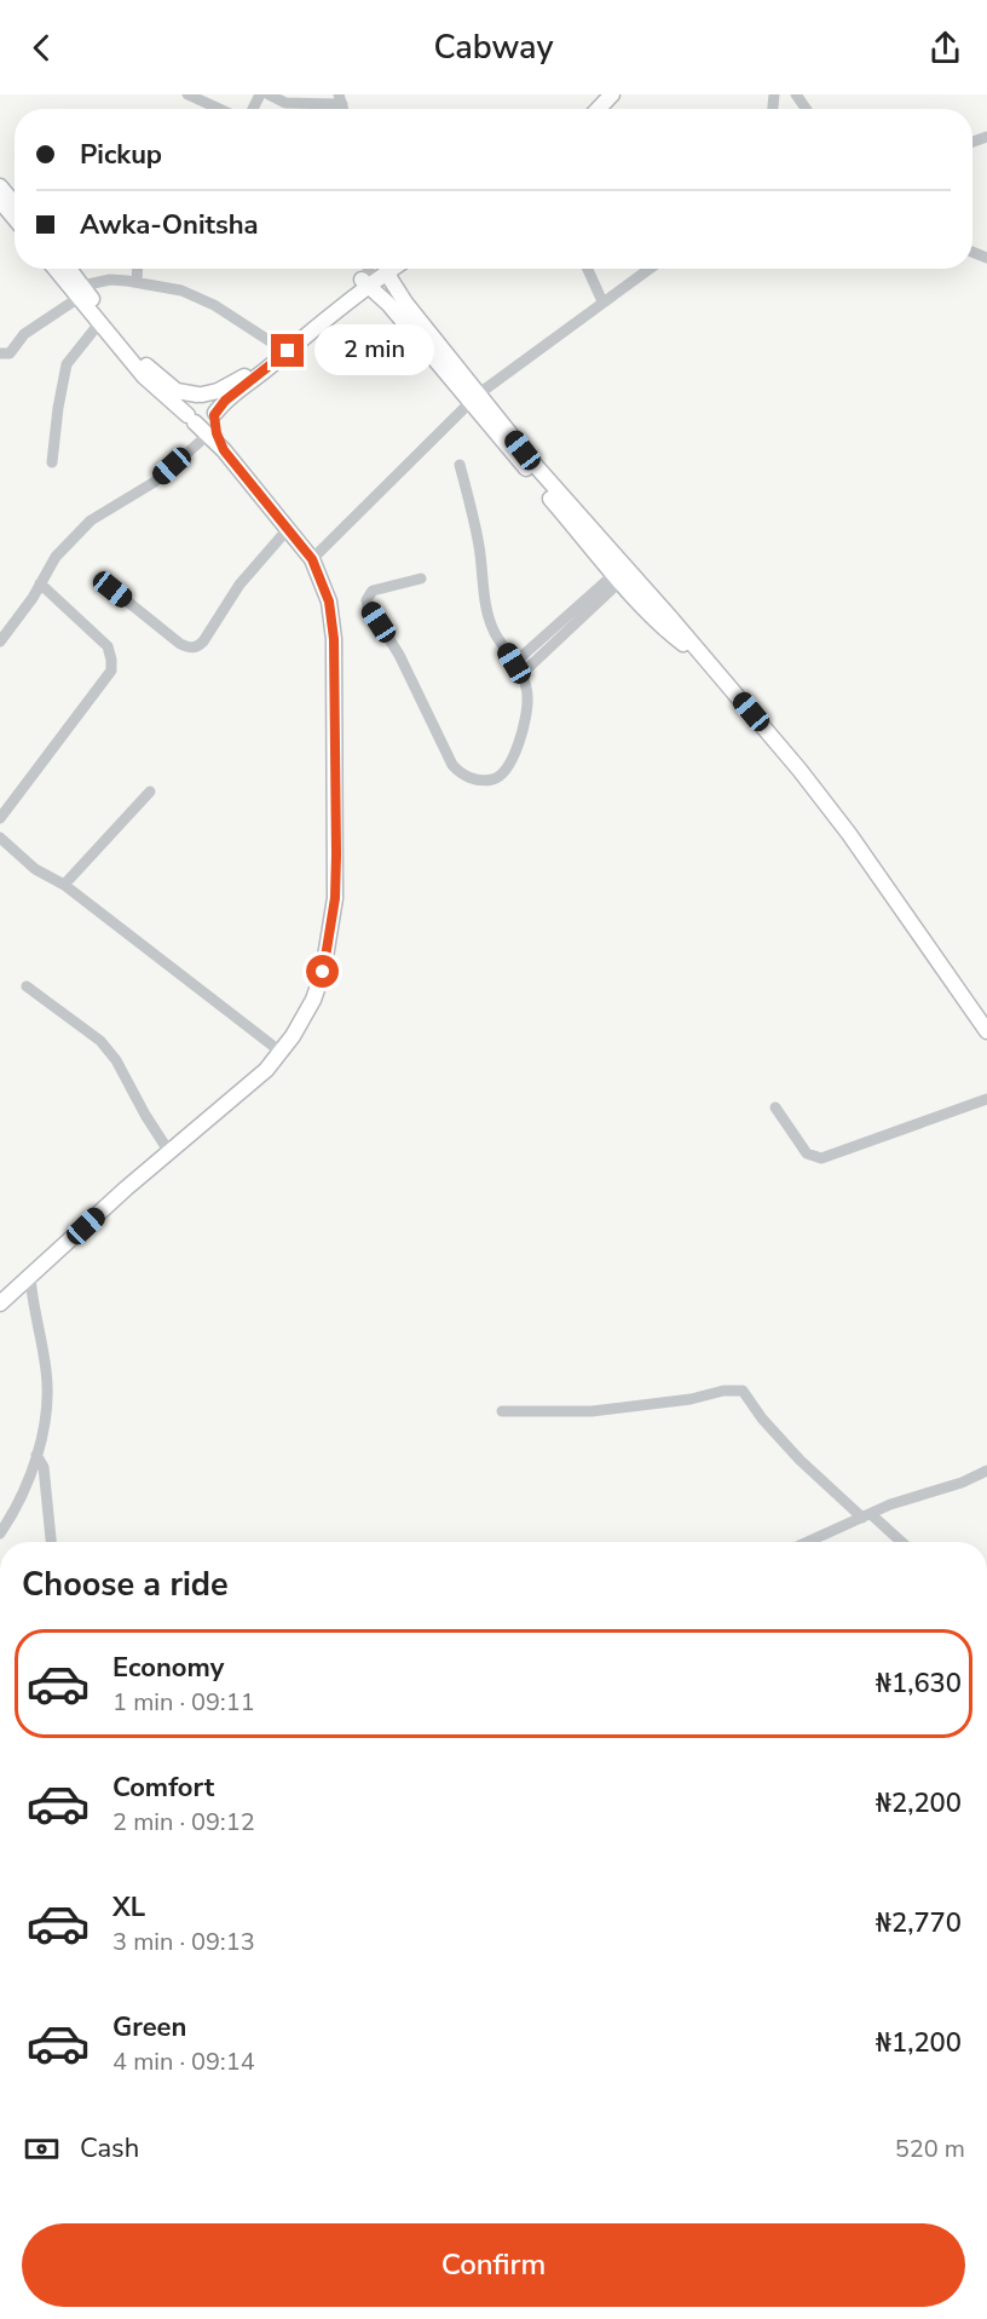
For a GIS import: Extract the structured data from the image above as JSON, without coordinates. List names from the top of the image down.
{
  "page": {
    "header": "Cabway",
    "banner": ["Pickup", "Awka-Onitsha"],
    "bubble": "2 min",
    "heading": "Choose a ride",
    "list": [
      {
        "name": "Economy",
        "note": "1 min · 09:11",
        "value": "₦1,630"
      },
      {
        "name": "Comfort",
        "note": "2 min · 09:12",
        "value": "₦2,200"
      },
      {
        "name": "XL",
        "note": "3 min · 09:13",
        "value": "₦2,770"
      },
      {
        "name": "Green",
        "note": "4 min · 09:14",
        "value": "₦1,200"
      }
    ],
    "pay": ["Cash", "520 m"],
    "buttons": "Confirm"
  }
}
